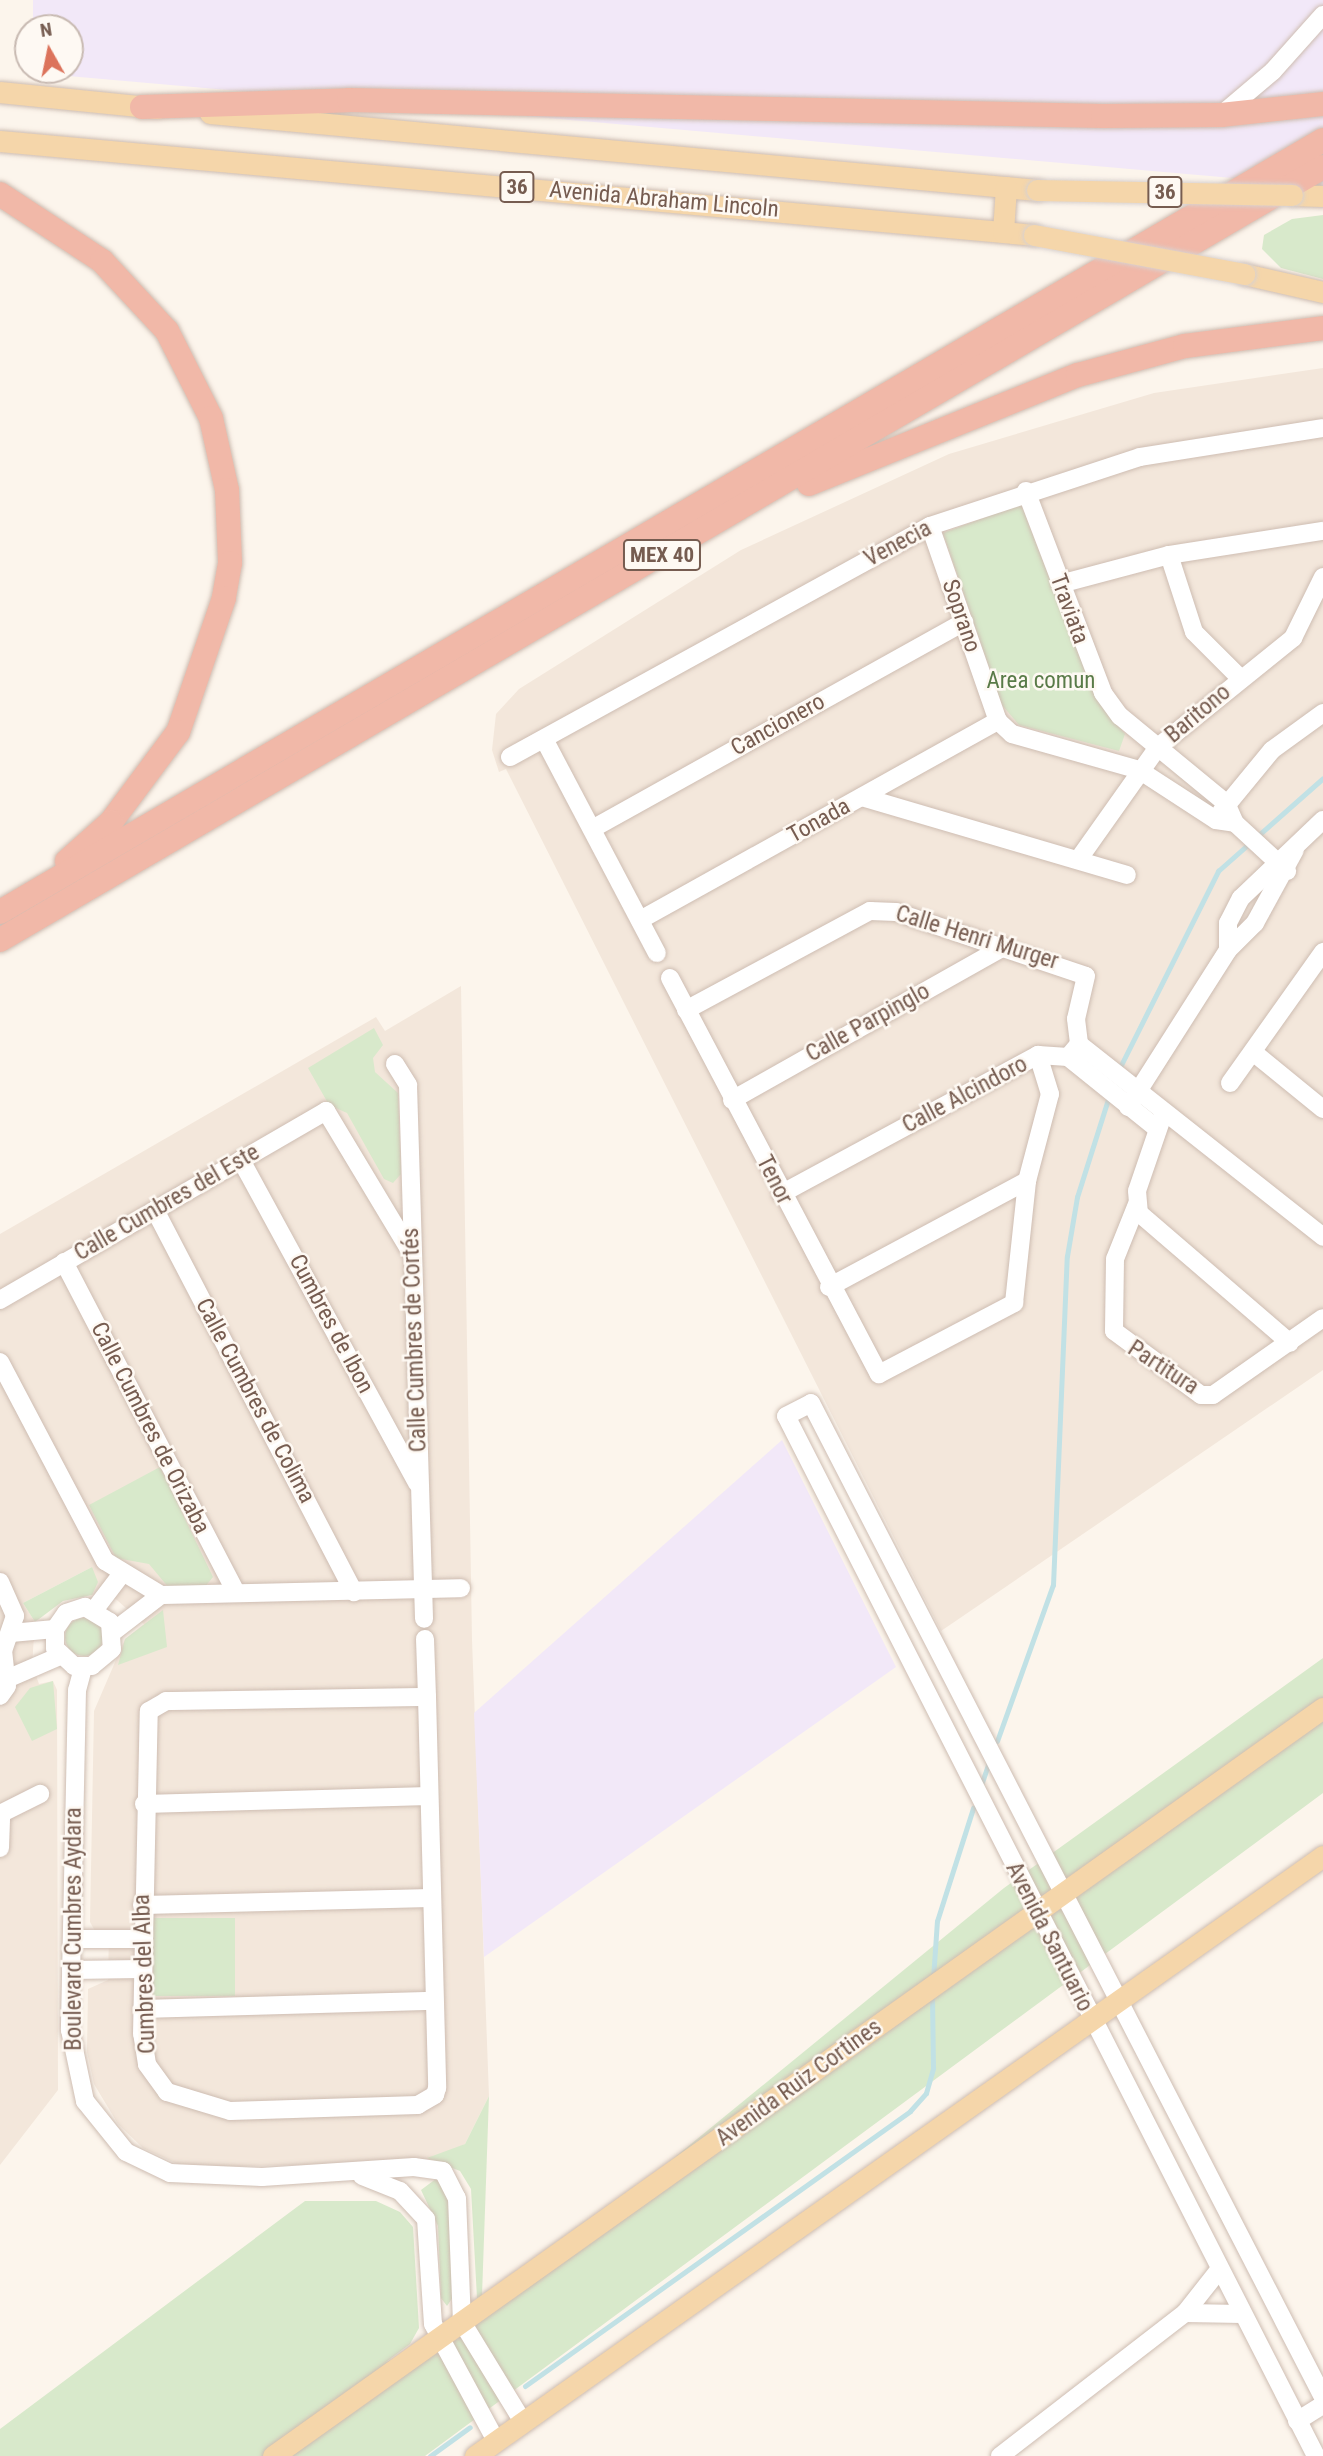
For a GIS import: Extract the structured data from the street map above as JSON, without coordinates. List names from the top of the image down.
{
  "streets": {
    "highway": ["MEX 40"],
    "main road": ["36", "Avenida Abraham Lincoln", "Avenida Ruiz Cortines"],
    "street": [
      "Venecia",
      "Traviata",
      "Soprano",
      "Baritono",
      "Cancionero",
      "Tonada",
      "Calle Henri Murger",
      "Calle Parpinglo",
      "Calle Alcindoro",
      "Tenor",
      "Calle Cumbres del Este",
      "Cumbres de Ibon",
      "Calle Cumbres de Cortés",
      "Partitura",
      "Calle Cumbres de Colima",
      "Calle Cumbres de Orizaba",
      "Boulevard Cumbres Aydara",
      "Avenida Santuario",
      "Cumbres del Alba"
    ]
  },
  "crossings": [
    ["Venecia", "Traviata"],
    ["Venecia", "Soprano"],
    ["Traviata", "Baritono"],
    ["Soprano", "Cancionero"],
    ["Soprano", "Tonada"],
    ["Calle Henri Murger", "Calle Parpinglo"],
    ["Calle Henri Murger", "Calle Alcindoro"],
    ["Calle Henri Murger", "Tenor"],
    ["Calle Parpinglo", "Tenor"],
    ["Calle Alcindoro", "Tenor"],
    ["Calle Cumbres del Este", "Cumbres de Ibon"],
    ["Calle Cumbres del Este", "Calle Cumbres de Cortés"],
    ["Calle Cumbres del Este", "Calle Cumbres de Colima"],
    ["Calle Cumbres del Este", "Calle Cumbres de Orizaba"],
    ["Cumbres de Ibon", "Calle Cumbres de Cortés"],
    ["Boulevard Cumbres Aydara", "Avenida Ruiz Cortines"],
    ["Avenida Santuario", "Avenida Ruiz Cortines"]
  ],
  "parks": ["Area comun"],
  "north": "top"
}
